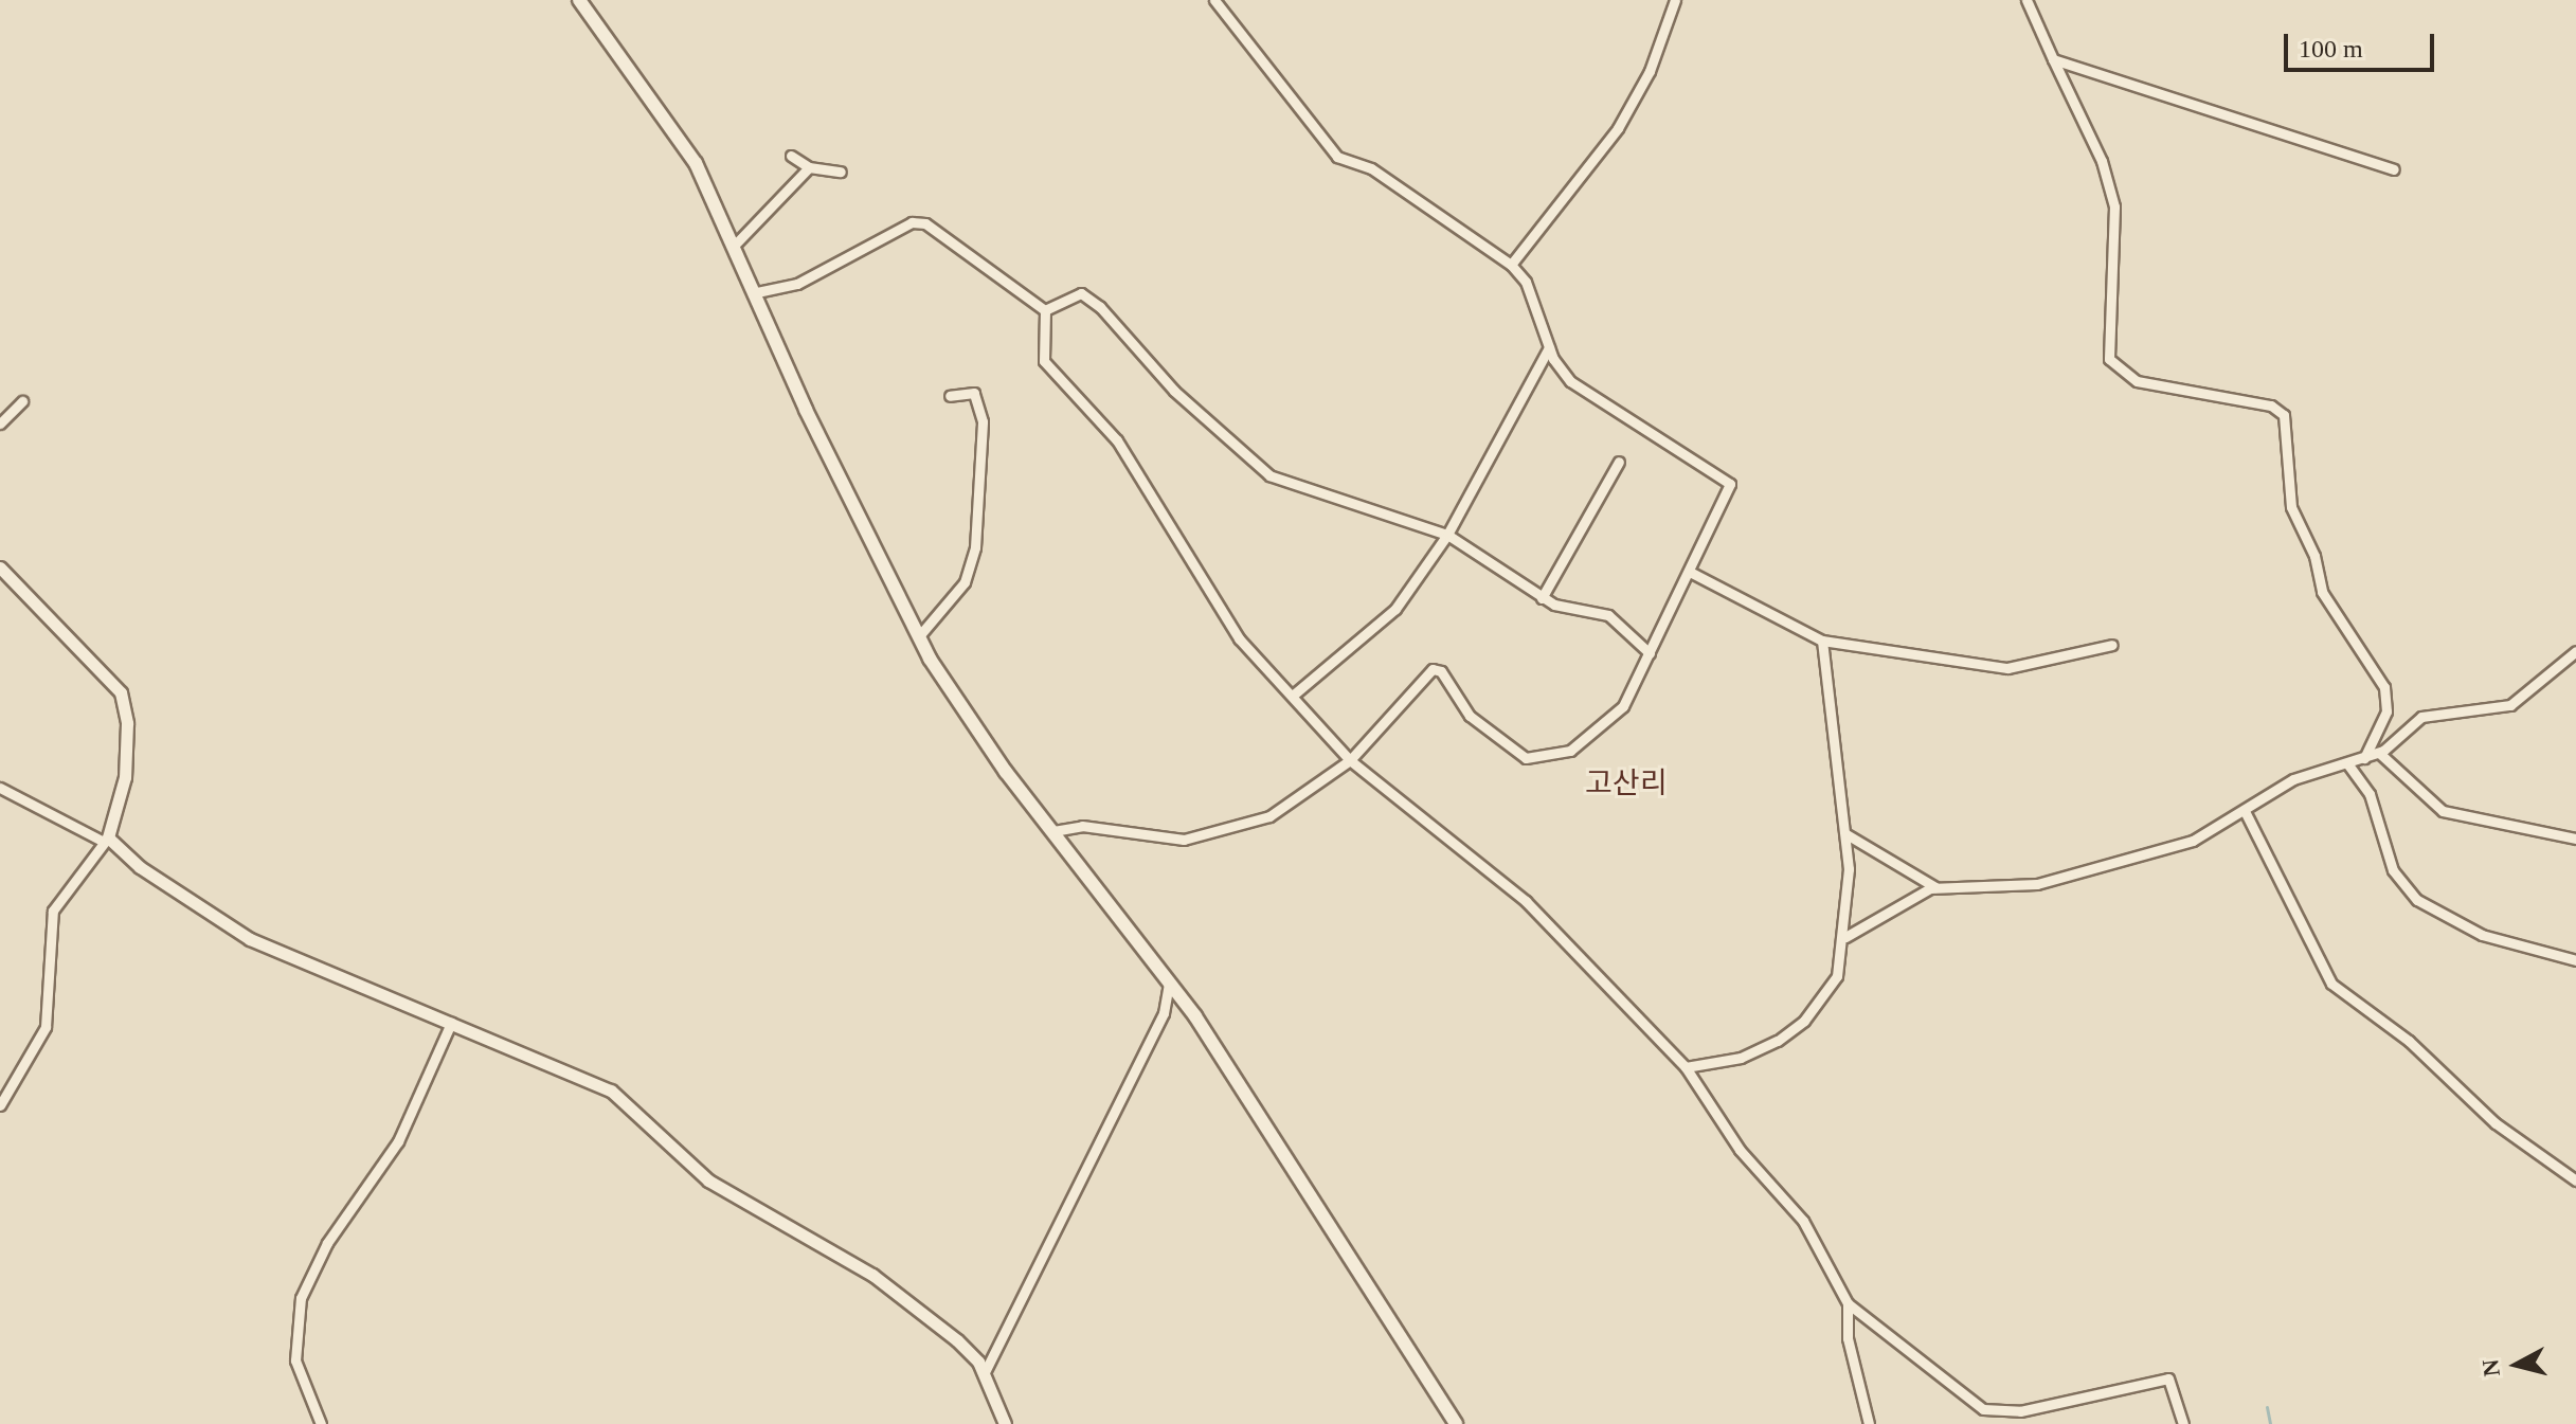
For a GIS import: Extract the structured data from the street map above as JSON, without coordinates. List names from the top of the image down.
{
  "districts": ["고산리"],
  "scale_bar": "100 m",
  "north": "left"
}
